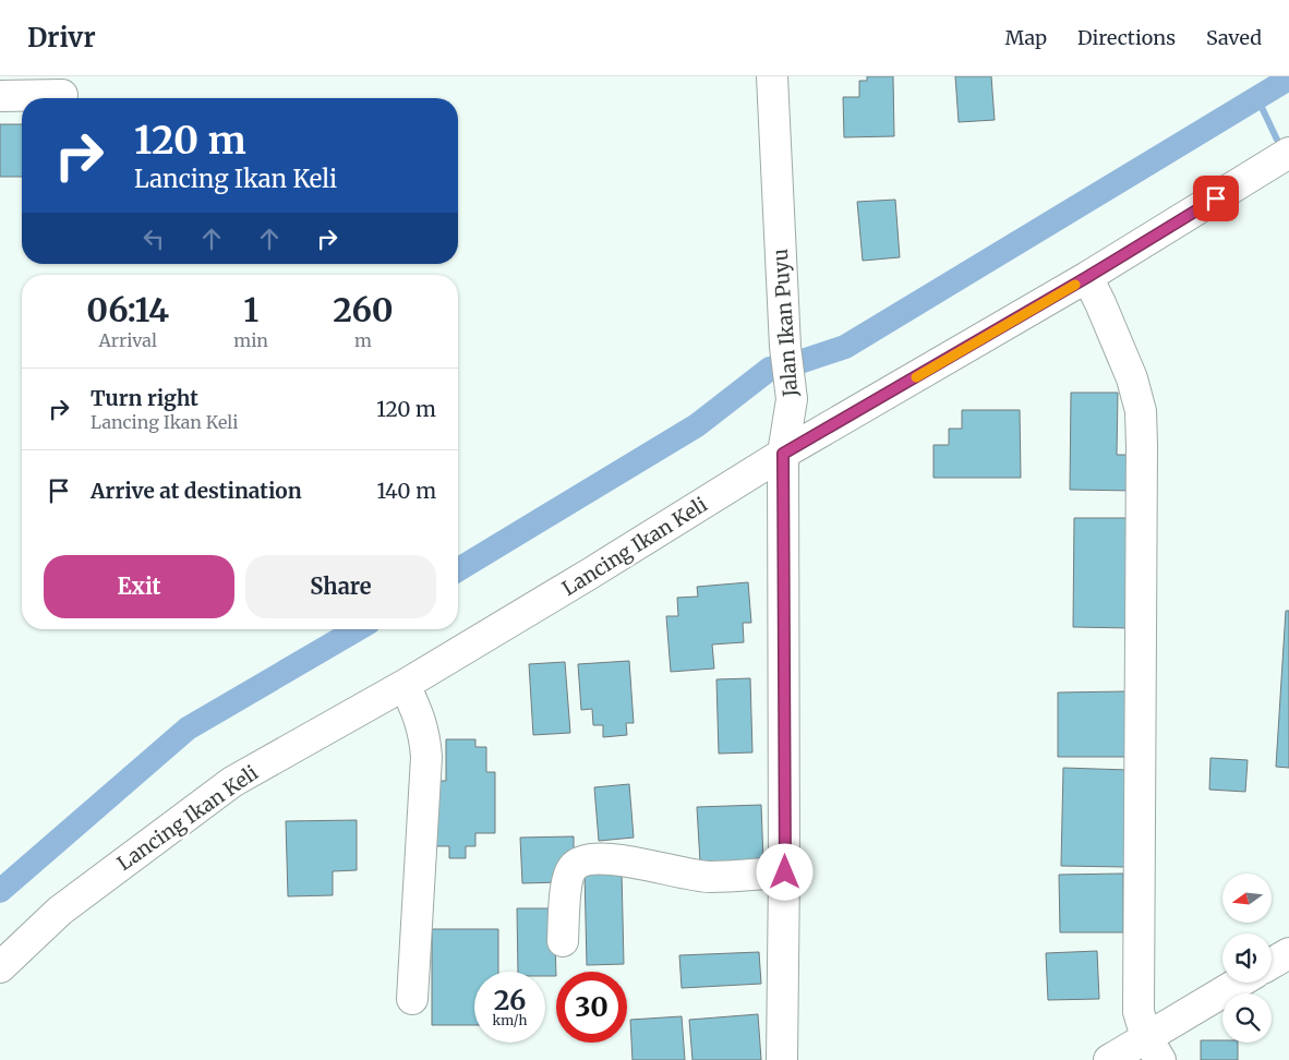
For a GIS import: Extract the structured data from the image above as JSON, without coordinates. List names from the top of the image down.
{
  "streets": {
    "street": ["Jalan Ikan Puyu", "Lancing Ikan Keli"]
  },
  "crossings": [
    ["Jalan Ikan Puyu", "Lancing Ikan Keli"]
  ],
  "north": "left",
  "page": {
    "header": "Drivr",
    "nav": ["Map", "Directions", "Saved"],
    "turn": ["120 m", "Lancing Ikan Keli"],
    "eta": [
      "06:14",
      "Arrival",
      "1",
      "min",
      "260",
      "m"
    ],
    "list": [
      {
        "name": "Turn right",
        "note": "Lancing Ikan Keli",
        "value": "120 m"
      },
      {
        "name": "Arrive at destination",
        "value": "140 m"
      }
    ],
    "buttons": ["Exit", "Share"],
    "speed": "26 km/h",
    "limit": "30"
  }
}
